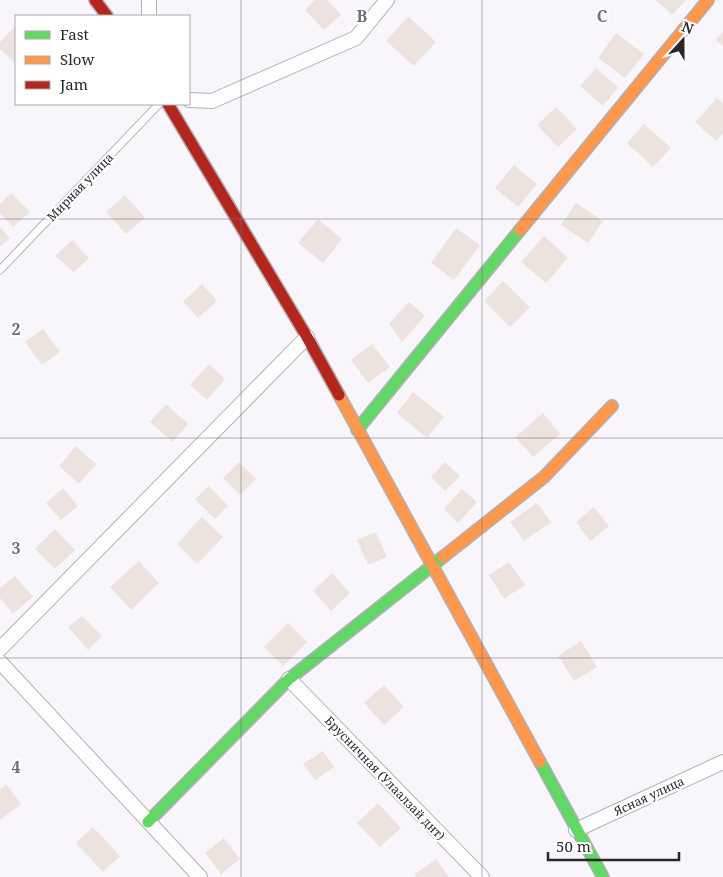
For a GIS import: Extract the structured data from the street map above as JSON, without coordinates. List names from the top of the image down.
{
  "streets": {
    "street": ["Брусничная (Улаалзай днт)", "Ясная улица"],
    "lane": ["Мирная улица"]
  },
  "legend": ["Fast", "Slow", "Jam"],
  "scale_bar": "50 m",
  "north": "top",
  "grid": {
    "columns": ["B", "C"],
    "rows": ["2", "3", "4"]
  }
}
